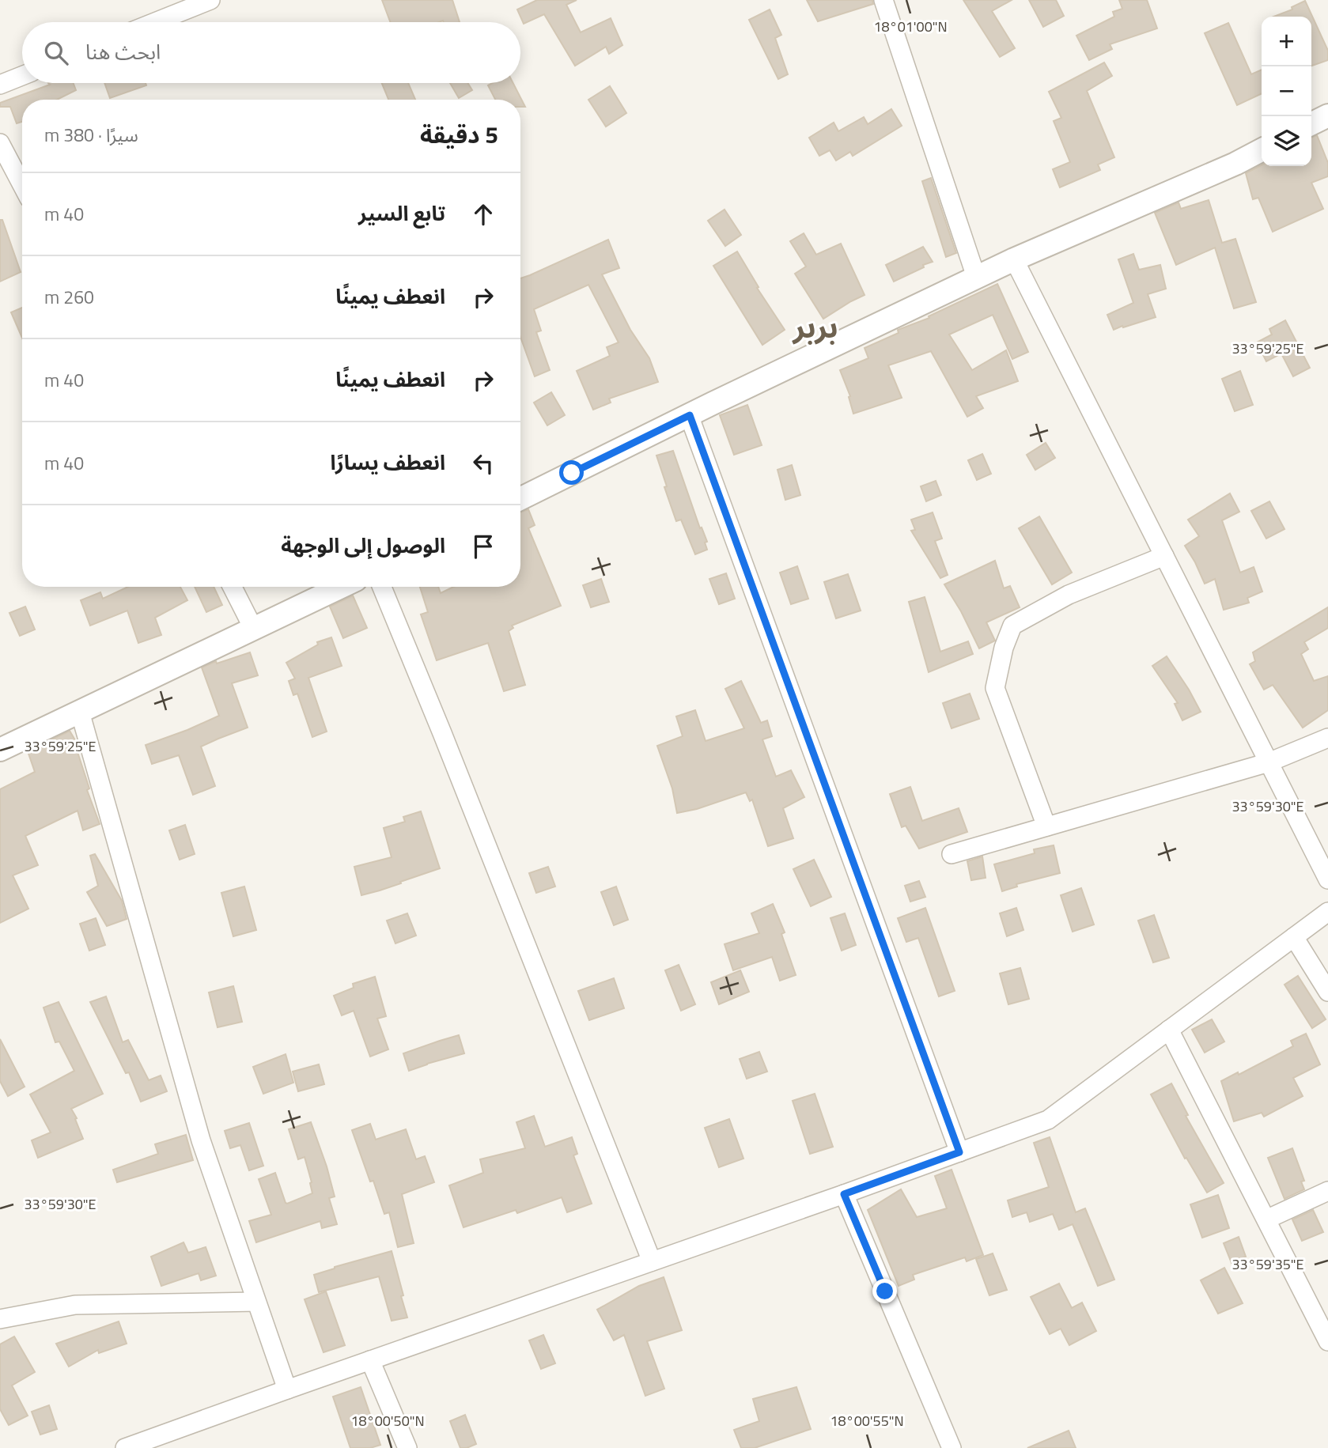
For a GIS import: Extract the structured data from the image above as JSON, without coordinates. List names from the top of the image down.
{
  "districts": ["بربر"],
  "page": {
    "map_buttons": ["+", "−"],
    "search": "ابحث هنا",
    "heading": ["5 دقيقة", "سيرًا · 380 m"],
    "list": [
      ["تابع السير", "40 m"],
      ["انعطف يمينًا", "260 m"],
      ["انعطف يمينًا", "40 m"],
      ["انعطف يسارًا", "40 m"],
      "الوصول إلى الوجهة"
    ]
  },
  "coordinates": [
    "18°01'00\"N",
    "33°59'25\"E",
    "33°59'30\"E",
    "33°59'35\"E",
    "18°00'50\"N",
    "18°00'55\"N"
  ]
}
